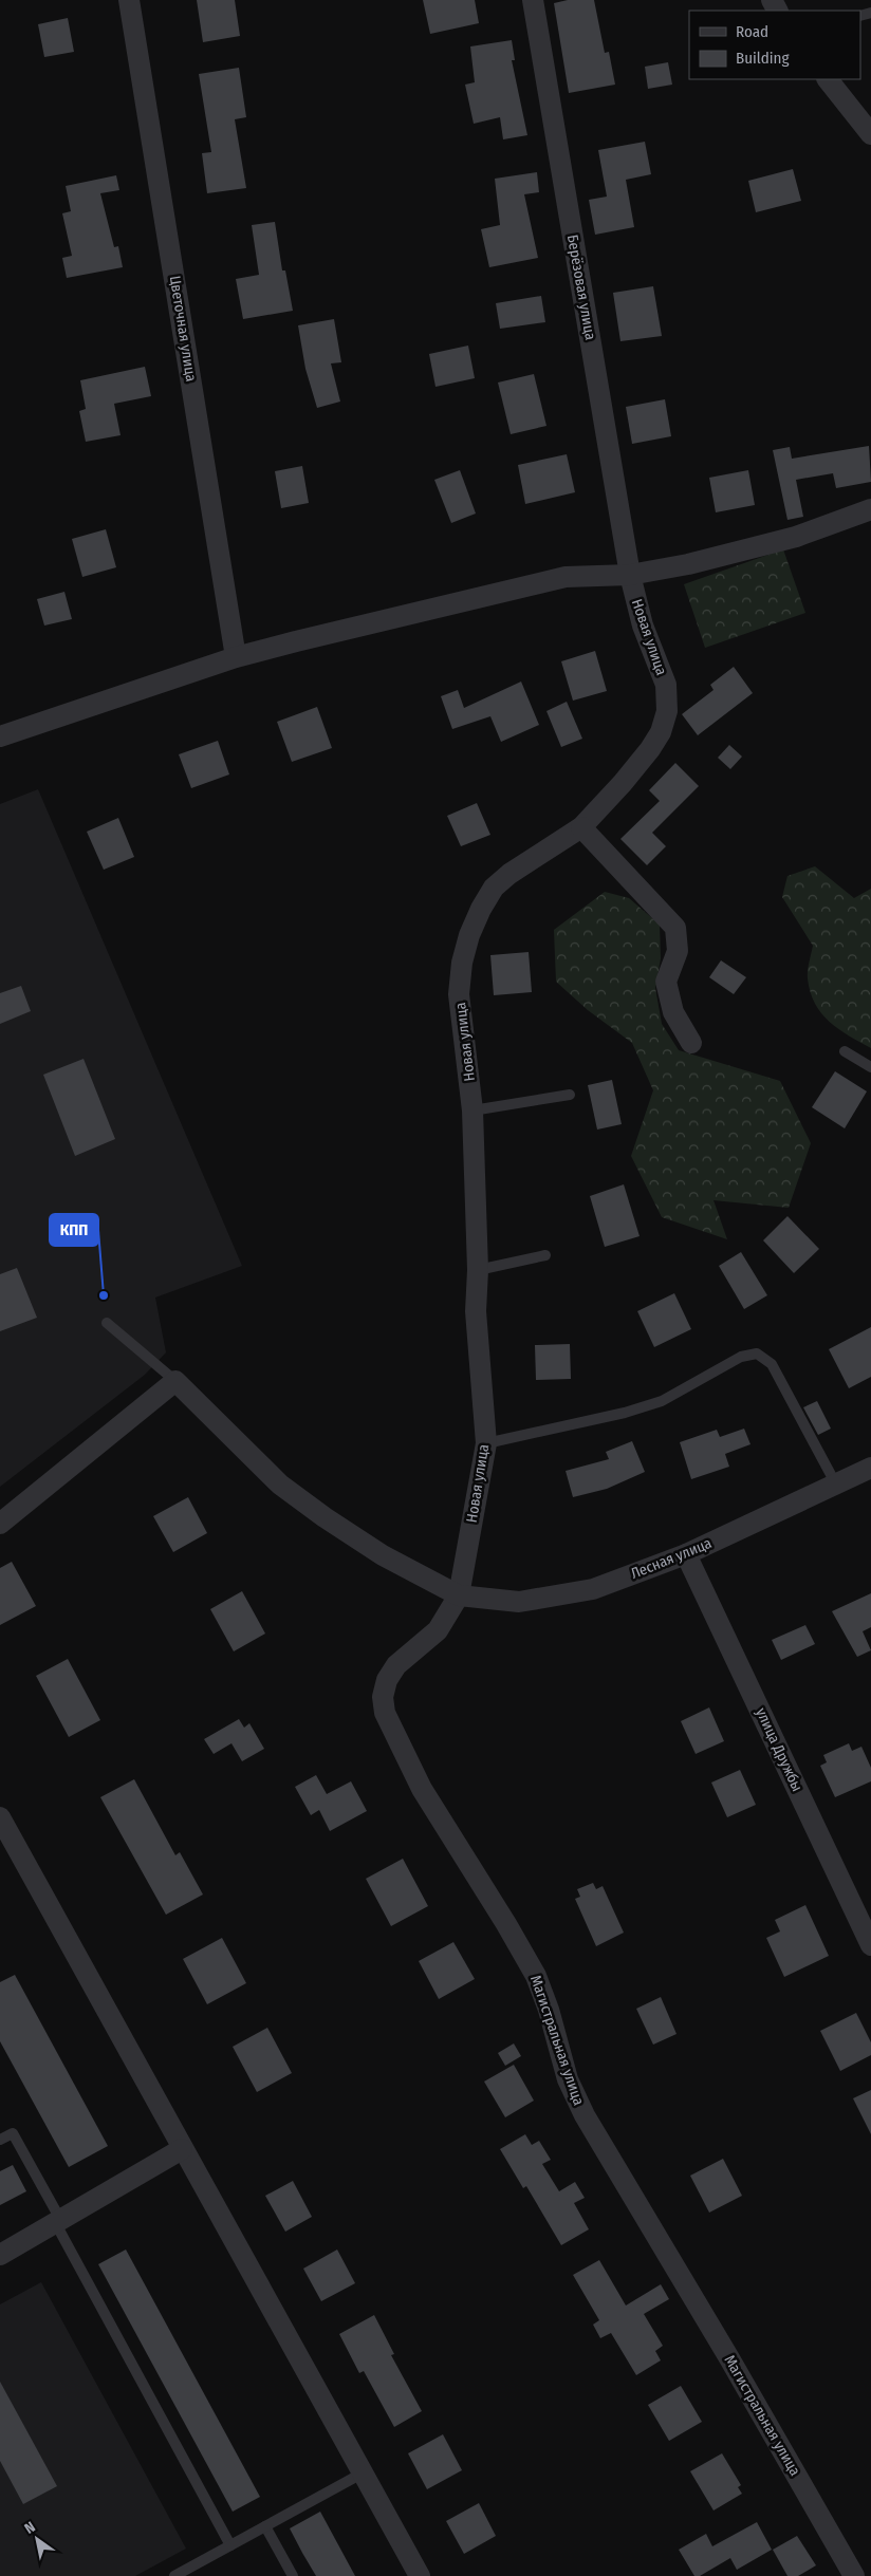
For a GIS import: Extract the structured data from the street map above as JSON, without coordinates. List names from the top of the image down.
{
  "streets": {
    "street": [
      "Берёзовая улица",
      "Цветочная улица",
      "Новая улица",
      "Лесная улица",
      "улица Дружбы",
      "Магистральная улица"
    ]
  },
  "crossings": [
    ["Берёзовая улица", "Новая улица"],
    ["Новая улица", "Лесная улица"],
    ["Новая улица", "Магистральная улица"],
    ["Лесная улица", "улица Дружбы"],
    ["Лесная улица", "Магистральная улица"]
  ],
  "places": ["КПП"],
  "legend": ["Road", "Building"],
  "north": "top left"
}
